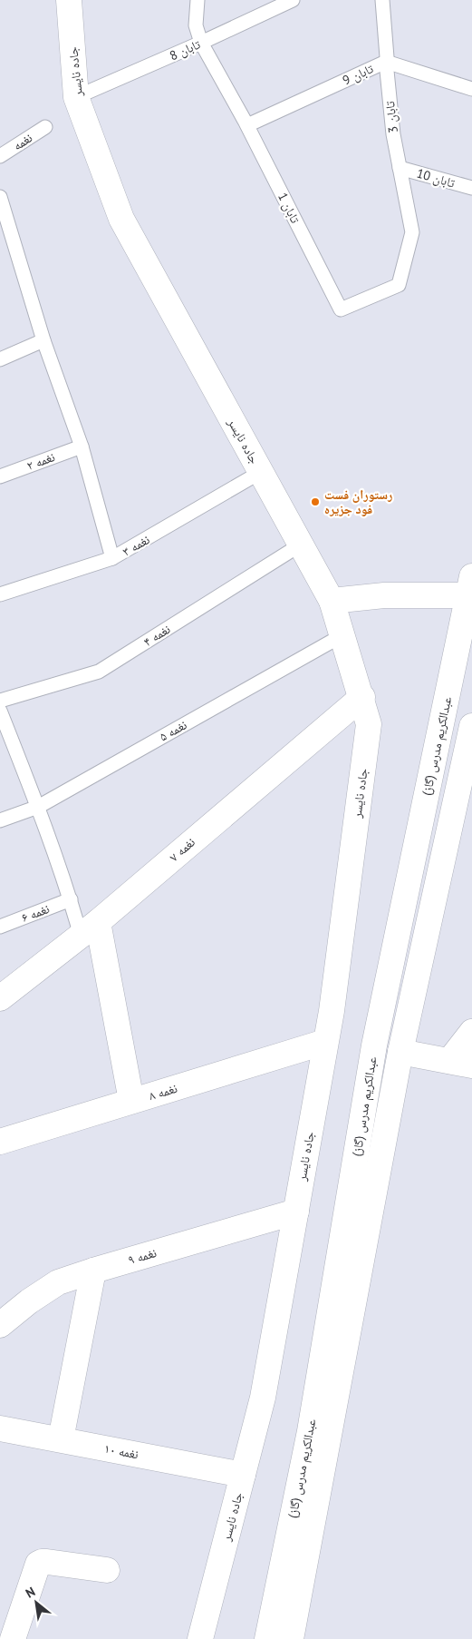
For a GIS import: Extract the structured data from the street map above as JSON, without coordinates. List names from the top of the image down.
{
  "streets": {
    "street": [
      "جاده نایسر",
      "عبدالکریم مدرس (گاز)",
      "نغمه ۷",
      "نغمه ۸",
      "نغمه ۹",
      "نغمه ۱۰"
    ],
    "lane": [
      "تابان 8",
      "تابان 9",
      "تابان 3",
      "نغمه",
      "تابان 10",
      "تابان 1",
      "نغمه ۲",
      "نغمه ۳",
      "نغمه ۴",
      "نغمه ۵",
      "نغمه ۶"
    ]
  },
  "crossings": [
    ["تابان 8", "جاده نایسر"],
    ["تابان 8", "تابان 1"],
    ["جاده نایسر", "نغمه ۳"],
    ["جاده نایسر", "نغمه ۴"],
    ["جاده نایسر", "نغمه ۵"],
    ["جاده نایسر", "نغمه ۷"],
    ["جاده نایسر", "نغمه ۸"],
    ["جاده نایسر", "نغمه ۹"],
    ["جاده نایسر", "نغمه ۱۰"],
    ["تابان 9", "تابان 3"],
    ["تابان 9", "تابان 1"],
    ["تابان 3", "تابان 10"],
    ["تابان 3", "تابان 1"]
  ],
  "places": ["رستوران فست فود جزیره"],
  "north": "top left"
}
